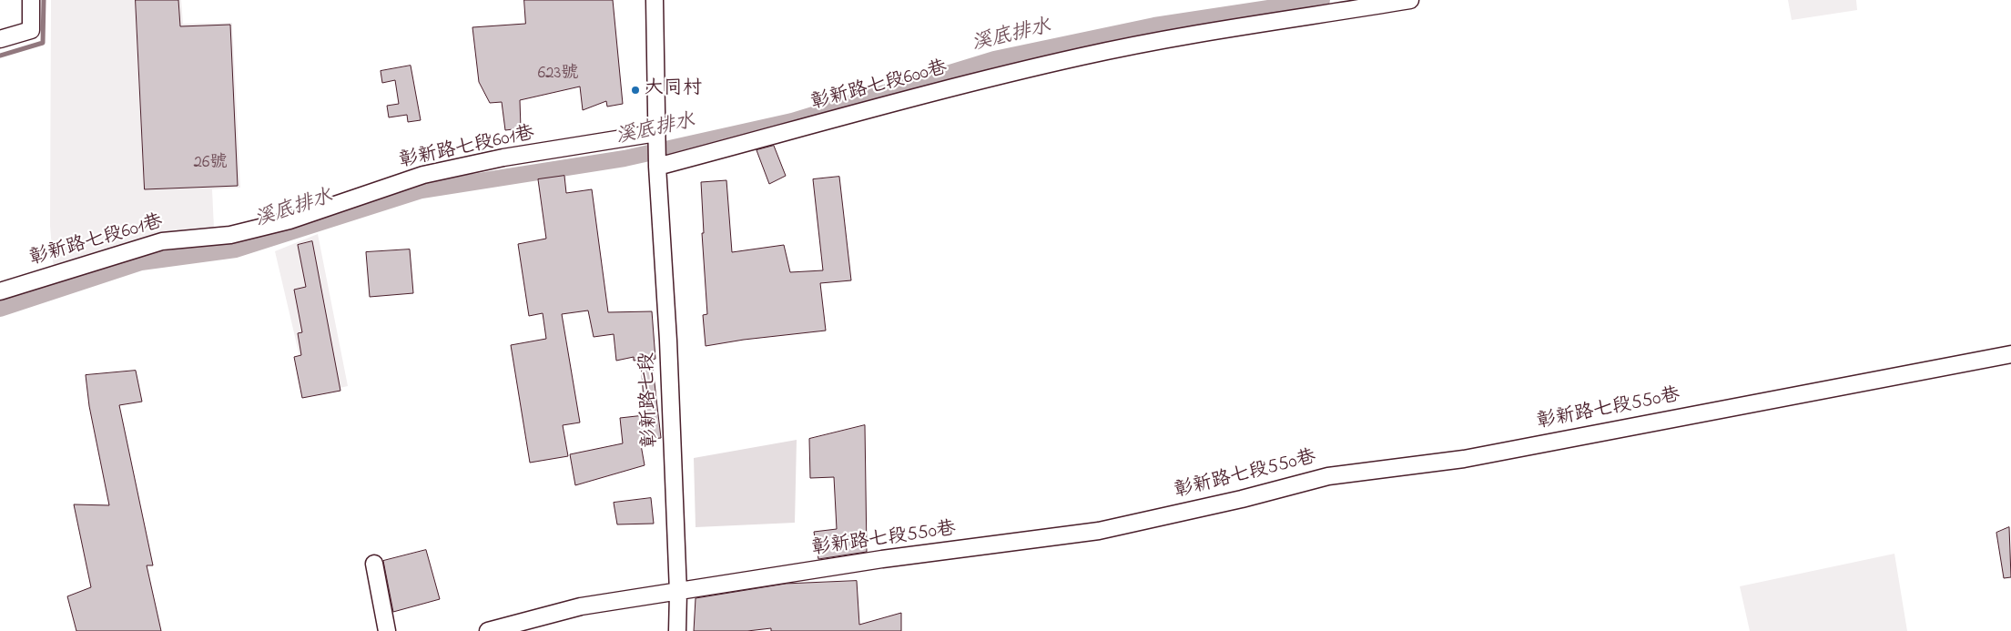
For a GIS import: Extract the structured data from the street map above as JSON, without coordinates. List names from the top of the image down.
{
  "streets": {
    "street": [
      "彰新路七段600巷",
      "彰新路七段601巷",
      "彰新路七段",
      "彰新路七段550巷"
    ]
  },
  "crossings": [
    ["彰新路七段600巷", "彰新路七段"],
    ["彰新路七段601巷", "彰新路七段"],
    ["彰新路七段", "彰新路七段550巷"]
  ],
  "water": ["溪底排水"],
  "places": ["大同村"],
  "house_numbers": ["623號", "26號"]
}
